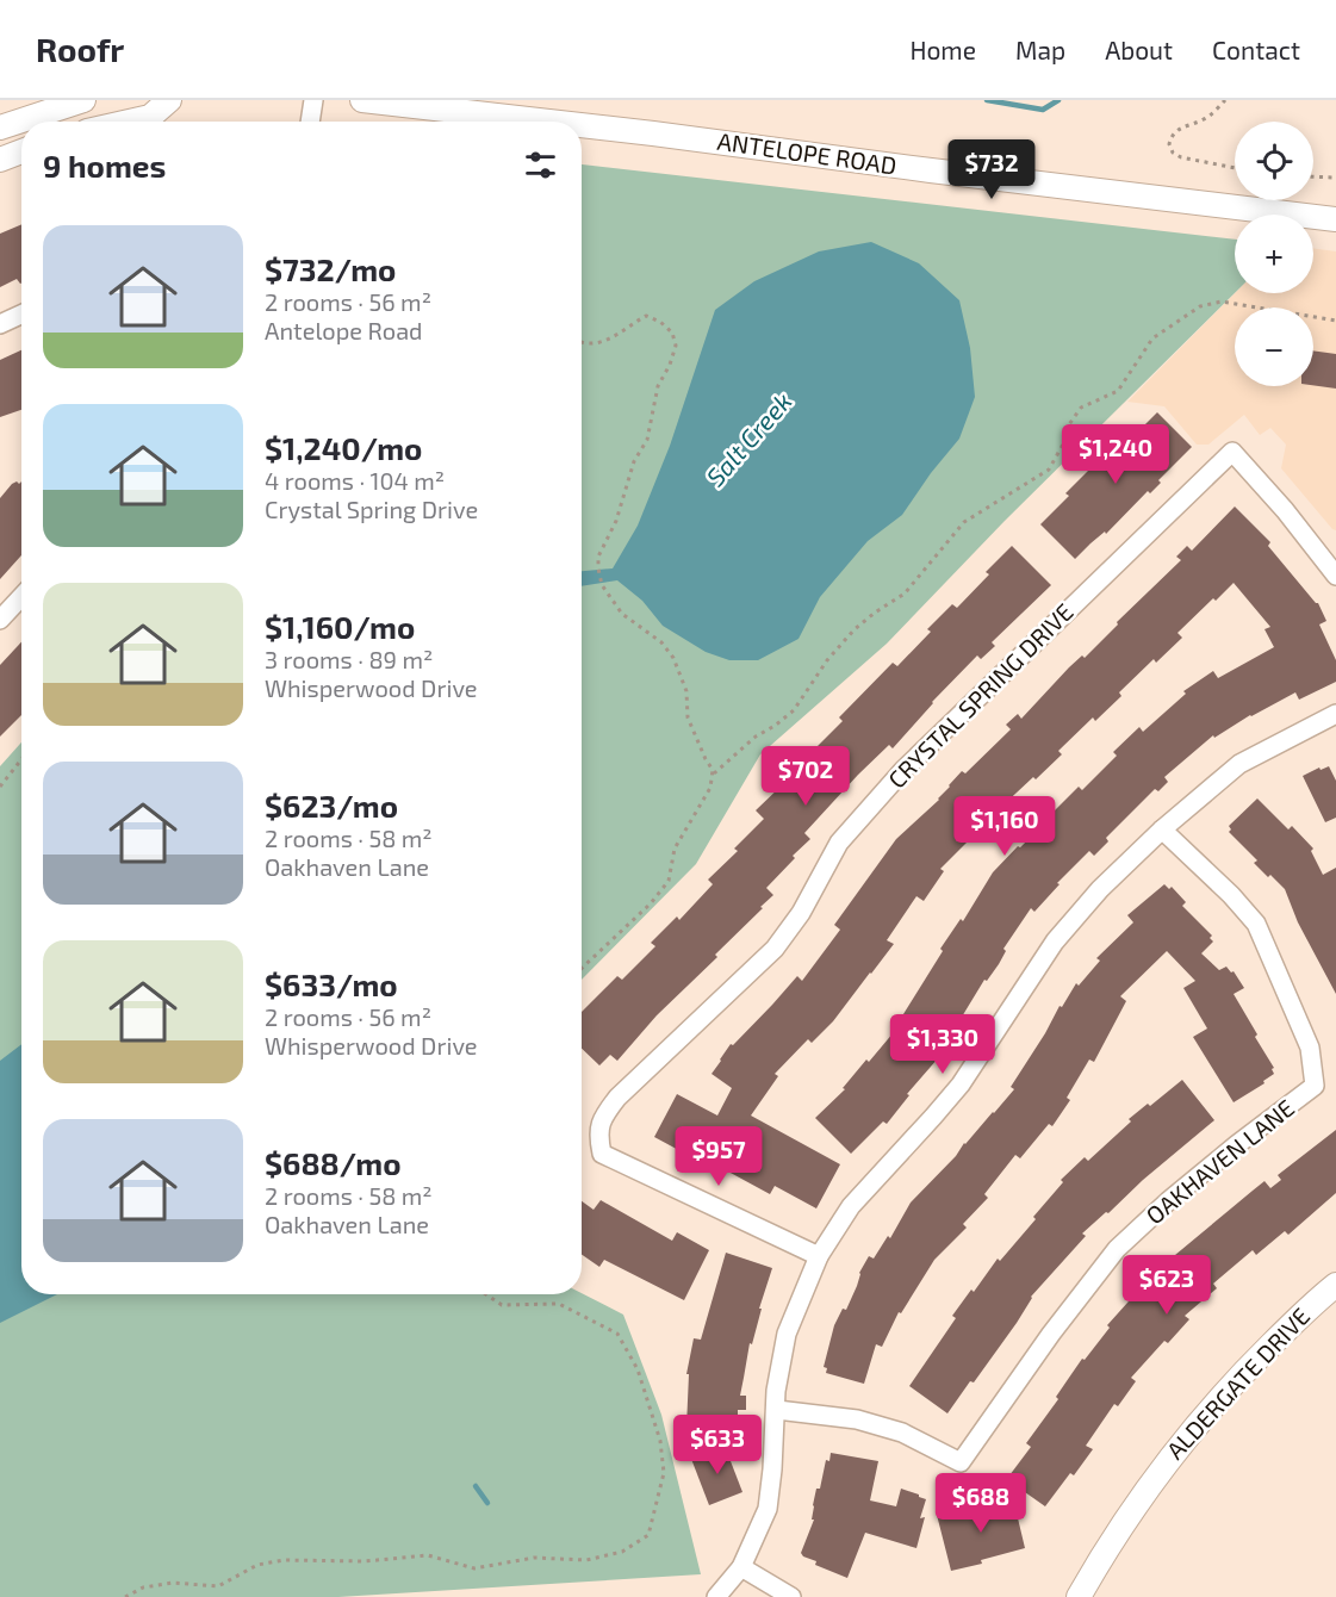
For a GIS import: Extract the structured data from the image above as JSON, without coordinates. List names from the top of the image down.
{
  "streets": {
    "street": [
      "ANTELOPE ROAD",
      "CRYSTAL SPRING DRIVE",
      "OAKHAVEN LANE",
      "ALDERGATE DRIVE"
    ]
  },
  "water": ["Salt Creek"],
  "page": {
    "header": "Roofr",
    "nav": [
      "Home",
      "Map",
      "About",
      "Contact"
    ],
    "map_buttons": ["+", "−"],
    "heading": "9 homes",
    "price": [
      "$732",
      "$1,240",
      "$702",
      "$1,160",
      "$1,330",
      "$957",
      "$623",
      "$633",
      "$688"
    ],
    "list": [
      {
        "name": "$732/mo",
        "note": "2 rooms · 56 m² · Antelope Road"
      },
      {
        "name": "$1,240/mo",
        "note": "4 rooms · 104 m² · Crystal Spring Drive"
      },
      {
        "name": "$1,160/mo",
        "note": "3 rooms · 89 m² · Whisperwood Drive"
      },
      {
        "name": "$623/mo",
        "note": "2 rooms · 58 m² · Oakhaven Lane"
      },
      {
        "name": "$633/mo",
        "note": "2 rooms · 56 m² · Whisperwood Drive"
      },
      {
        "name": "$688/mo",
        "note": "2 rooms · 58 m² · Oakhaven Lane"
      }
    ]
  }
}
